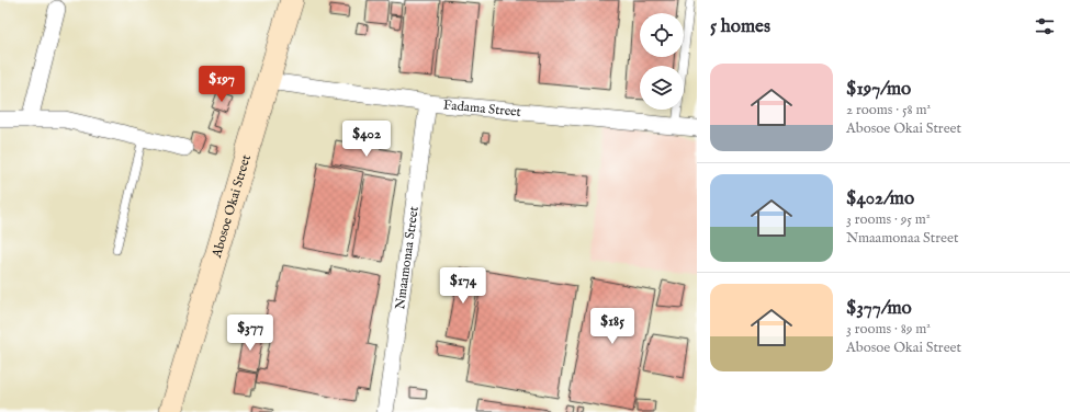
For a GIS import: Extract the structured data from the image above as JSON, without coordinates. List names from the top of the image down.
{
  "streets": {
    "street": ["Fadama Street", "Abosoe Okai Street", "Nmaamonaa Street"]
  },
  "crossings": [
    ["Fadama Street", "Abosoe Okai Street"],
    ["Fadama Street", "Nmaamonaa Street"]
  ],
  "page": {
    "heading": "5 homes",
    "list": [
      {
        "name": "$197/mo",
        "note": "2 rooms · 58 m² · Abosoe Okai Street"
      },
      {
        "name": "$402/mo",
        "note": "3 rooms · 95 m² · Nmaamonaa Street"
      },
      {
        "name": "$377/mo",
        "note": "3 rooms · 89 m² · Abosoe Okai Street"
      }
    ],
    "price": [
      "$197",
      "$402",
      "$174",
      "$185",
      "$377"
    ]
  }
}
